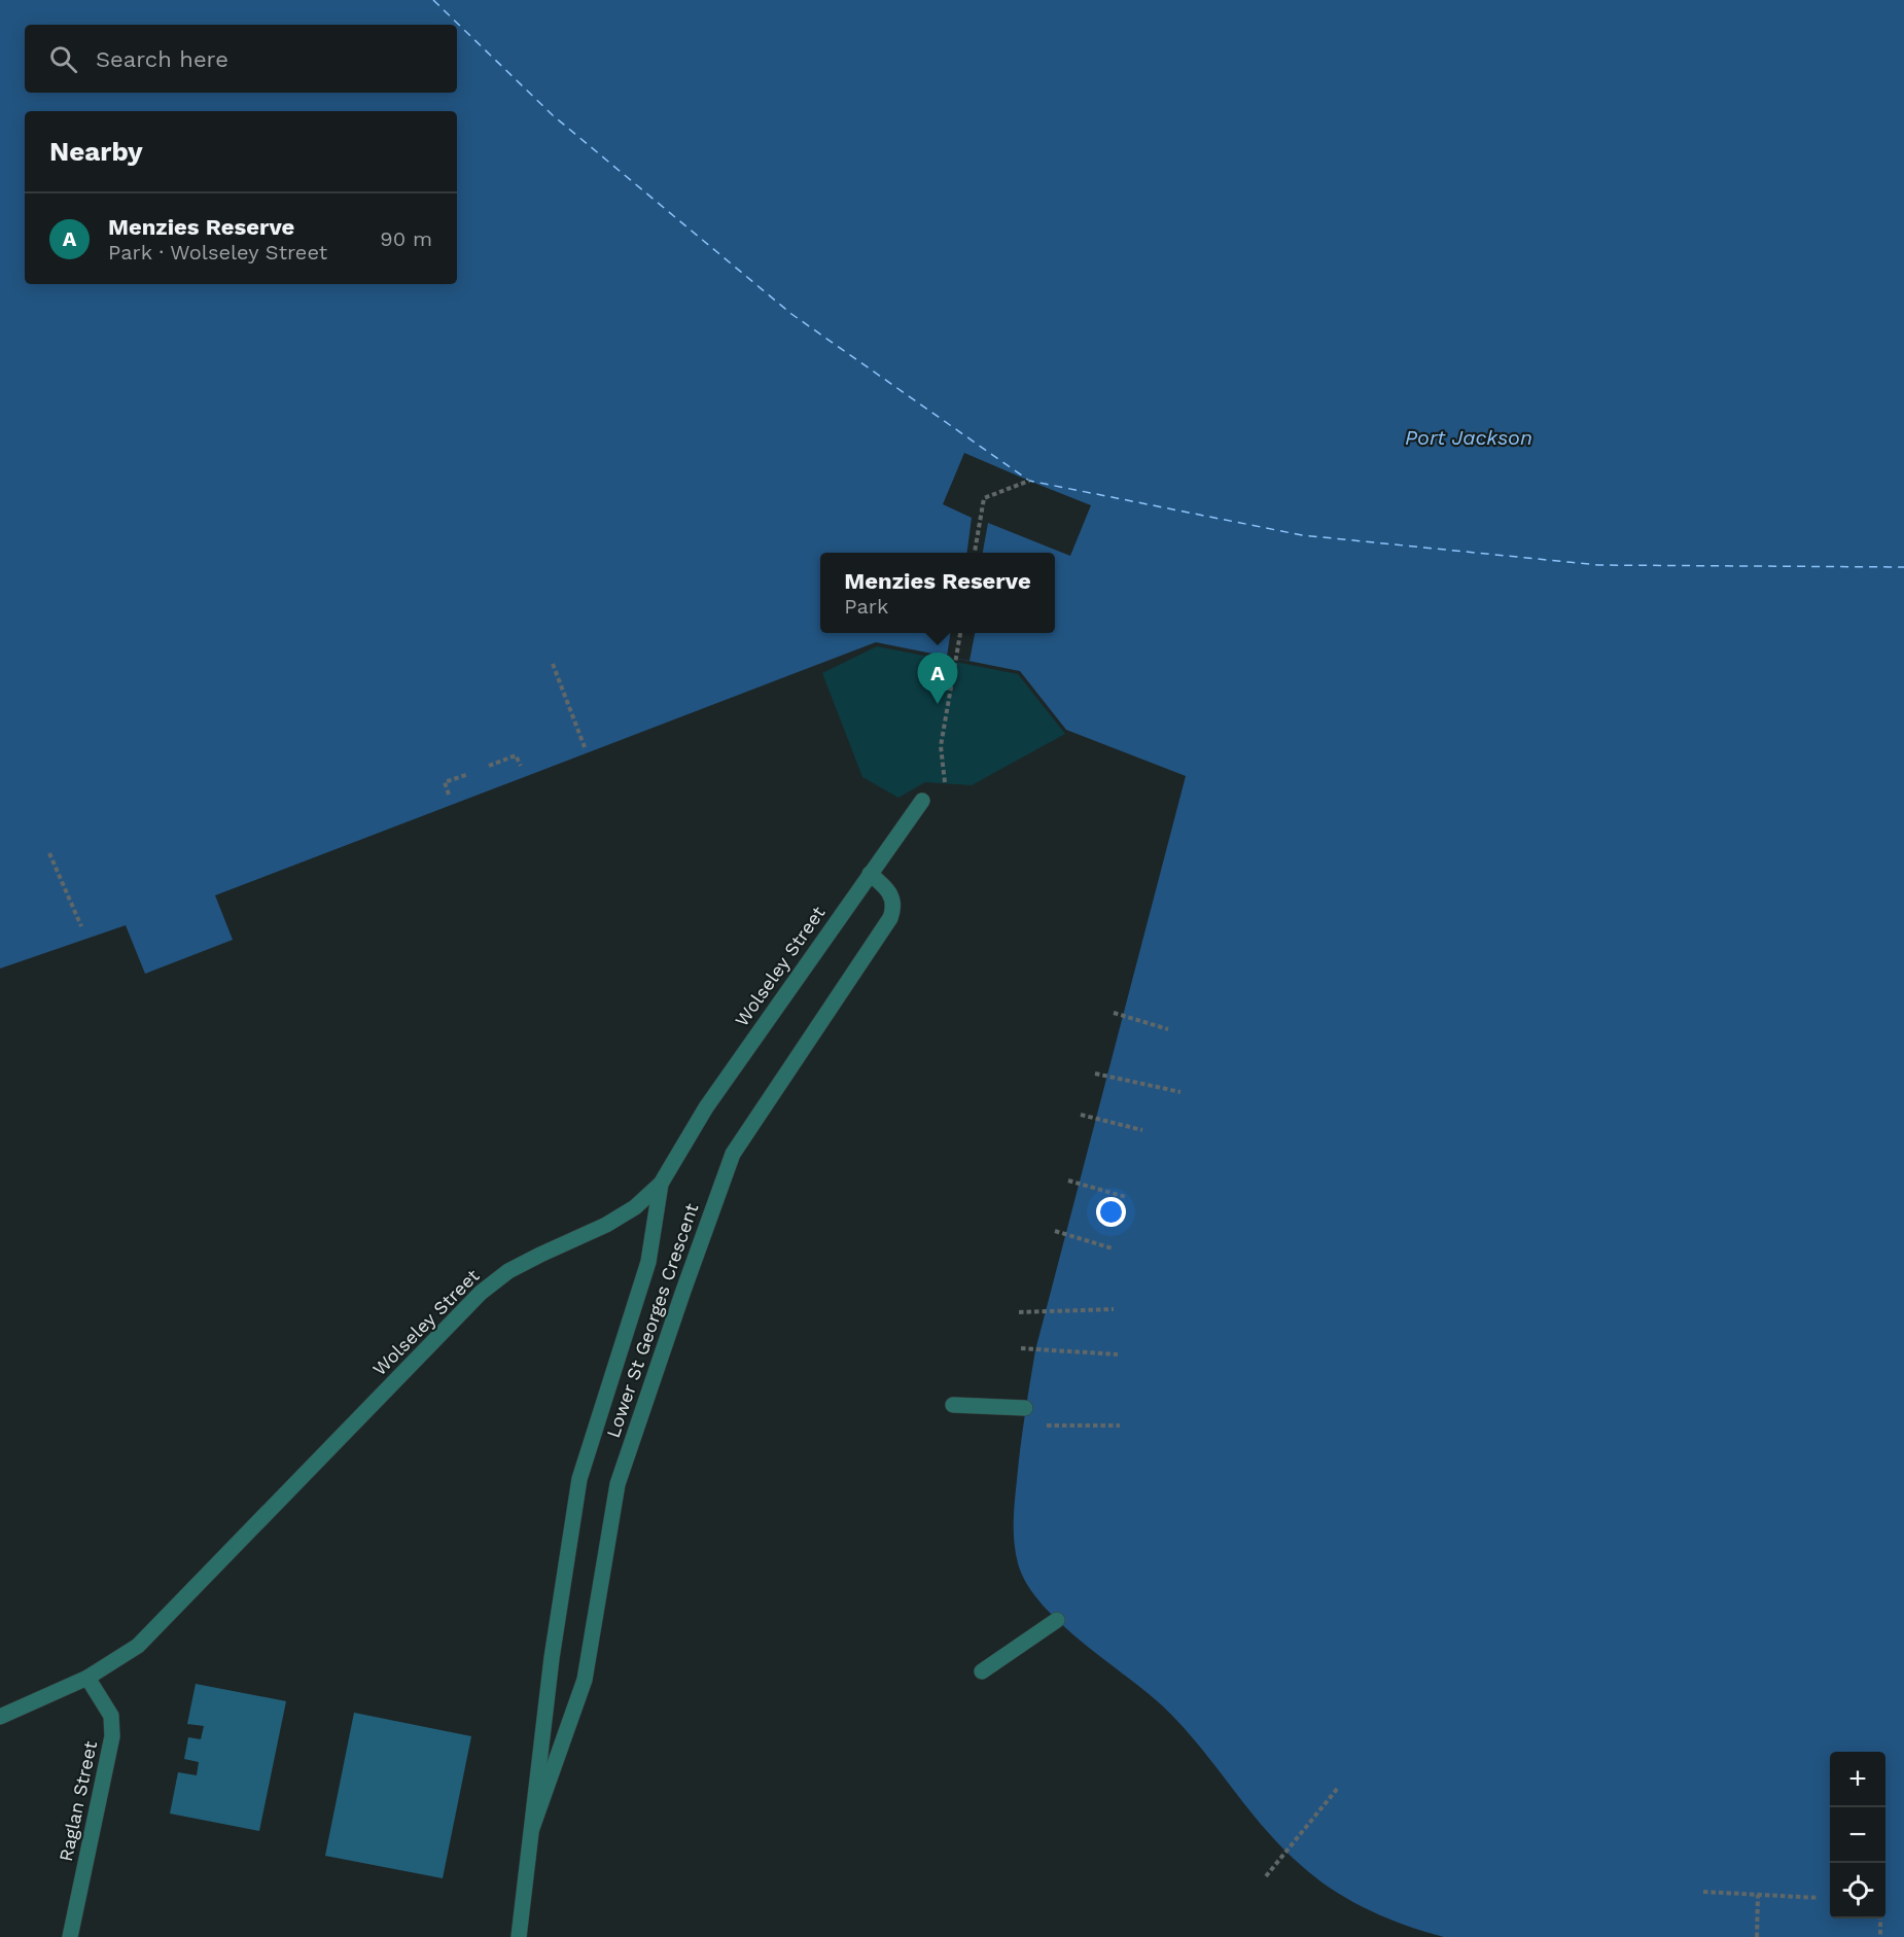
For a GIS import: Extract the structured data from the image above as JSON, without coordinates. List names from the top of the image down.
{
  "streets": {
    "street": ["Wolseley Street", "Lower St Georges Crescent", "Raglan Street"]
  },
  "crossings": [
    ["Wolseley Street", "Lower St Georges Crescent"],
    ["Wolseley Street", "Raglan Street"]
  ],
  "water": ["Port Jackson"],
  "page": {
    "search": "Search here",
    "heading": "Nearby",
    "list": [
      {
        "mark": "A",
        "name": "Menzies Reserve",
        "note": "Park · Wolseley Street",
        "value": "90 m"
      }
    ],
    "popup": ["Menzies Reserve", "Park"],
    "pins": "A",
    "map_buttons": ["+", "−"]
  }
}
